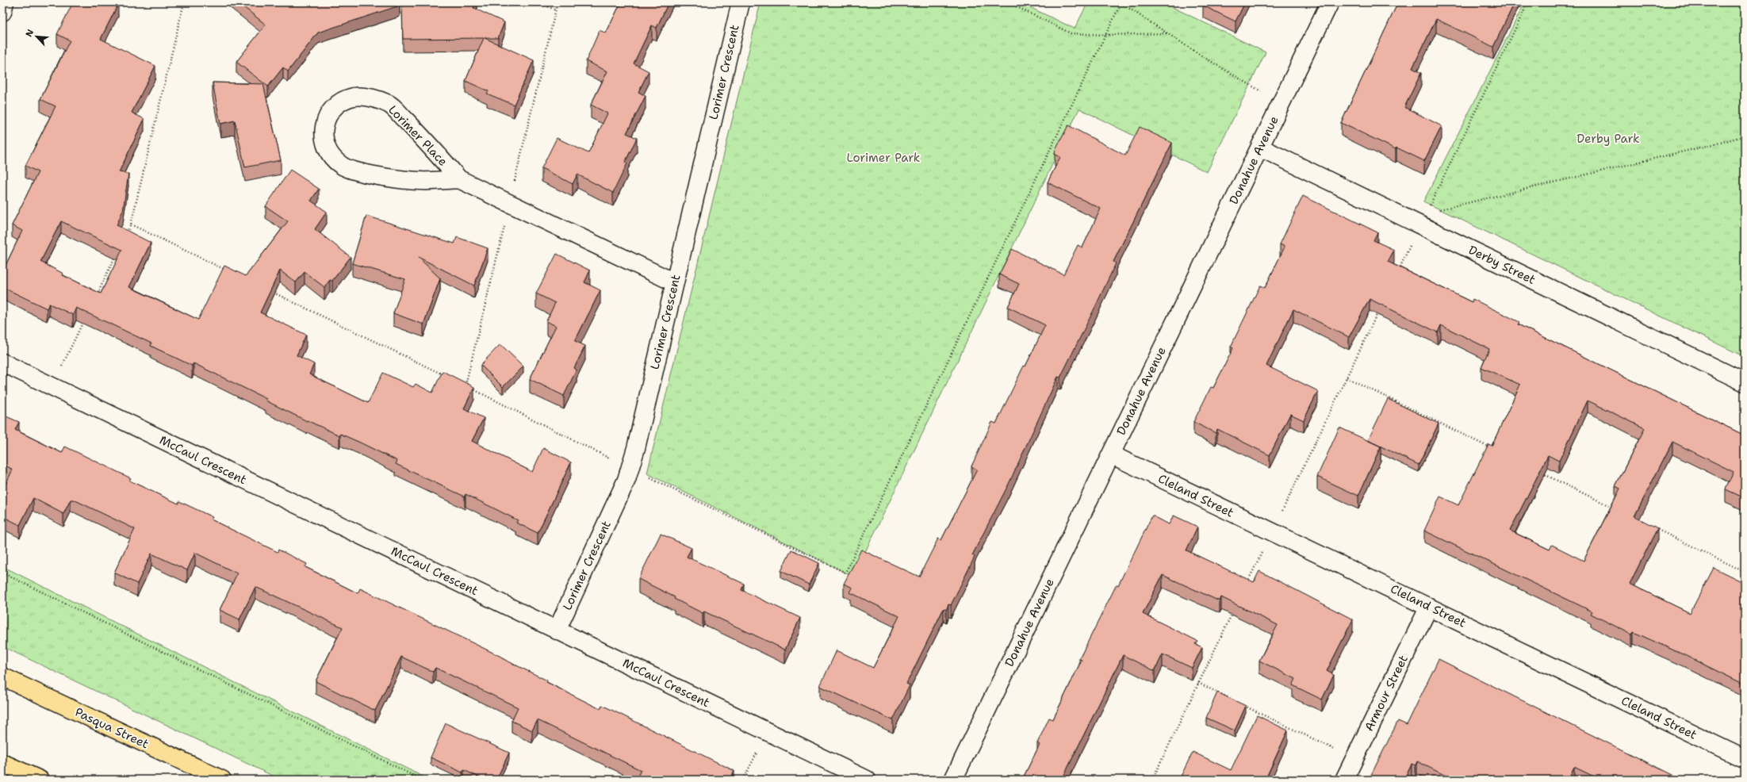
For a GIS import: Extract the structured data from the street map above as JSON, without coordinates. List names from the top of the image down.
{
  "streets": {
    "main road": ["Pasqua Street"],
    "street": [
      "Lorimer Crescent",
      "Lorimer Place",
      "Donahue Avenue",
      "Derby Street",
      "McCaul Crescent",
      "Cleland Street",
      "Armour Street"
    ]
  },
  "crossings": [
    ["Lorimer Crescent", "Lorimer Place"],
    ["Lorimer Crescent", "McCaul Crescent"],
    ["Donahue Avenue", "Derby Street"],
    ["Donahue Avenue", "Cleland Street"],
    ["Cleland Street", "Armour Street"]
  ],
  "parks": ["Derby Park", "Lorimer Park"],
  "north": "top left"
}
